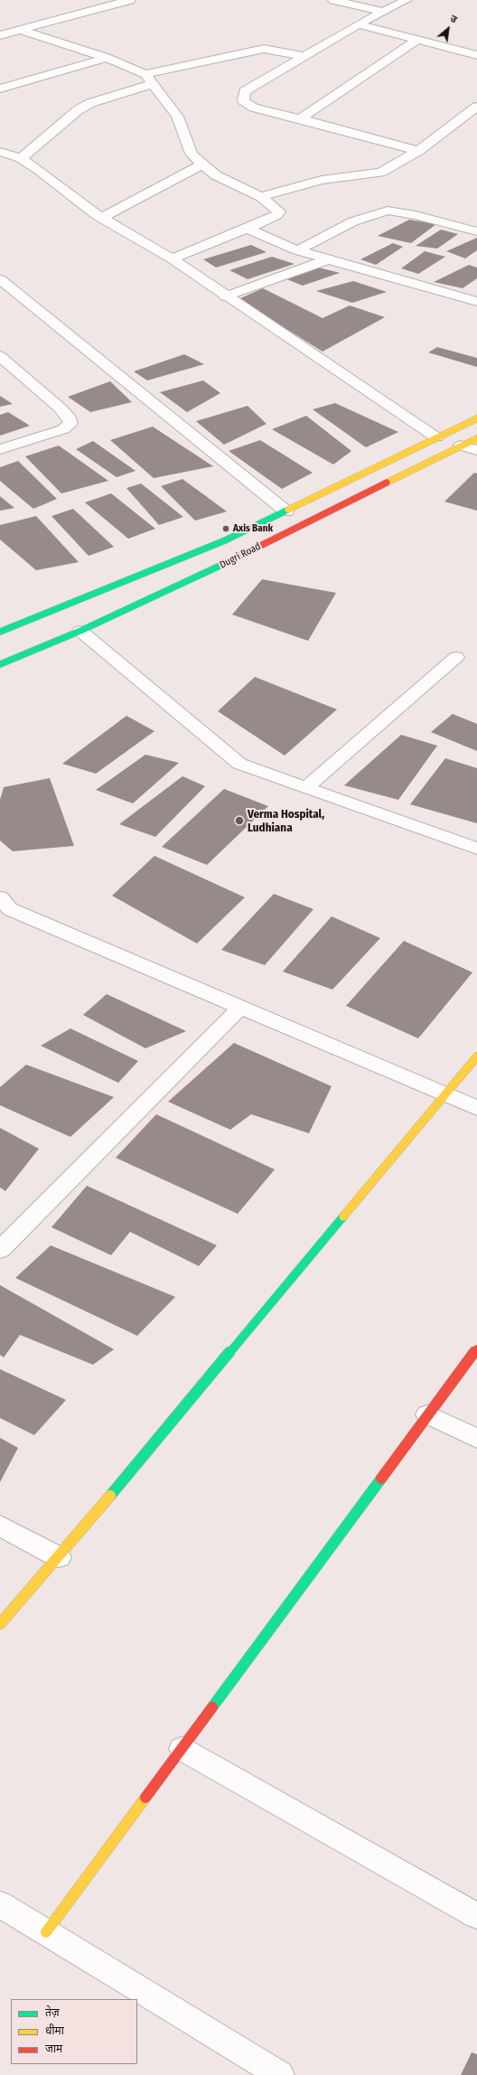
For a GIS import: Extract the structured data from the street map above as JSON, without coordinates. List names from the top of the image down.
{
  "streets": {
    "street": ["Dugri Road"]
  },
  "places": ["Axis Bank", "Verma Hospital, Ludhiana"],
  "legend": ["तेज़", "धीमा", "जाम"],
  "north": "top right"
}
